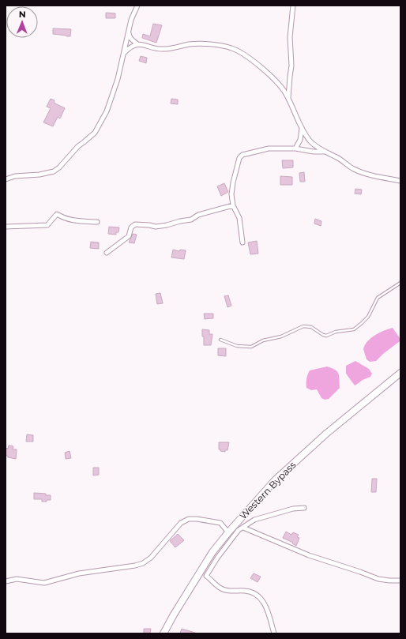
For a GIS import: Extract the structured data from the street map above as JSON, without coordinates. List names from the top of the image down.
{
  "streets": {
    "main road": ["Western Bypass"]
  },
  "north": "top"
}
